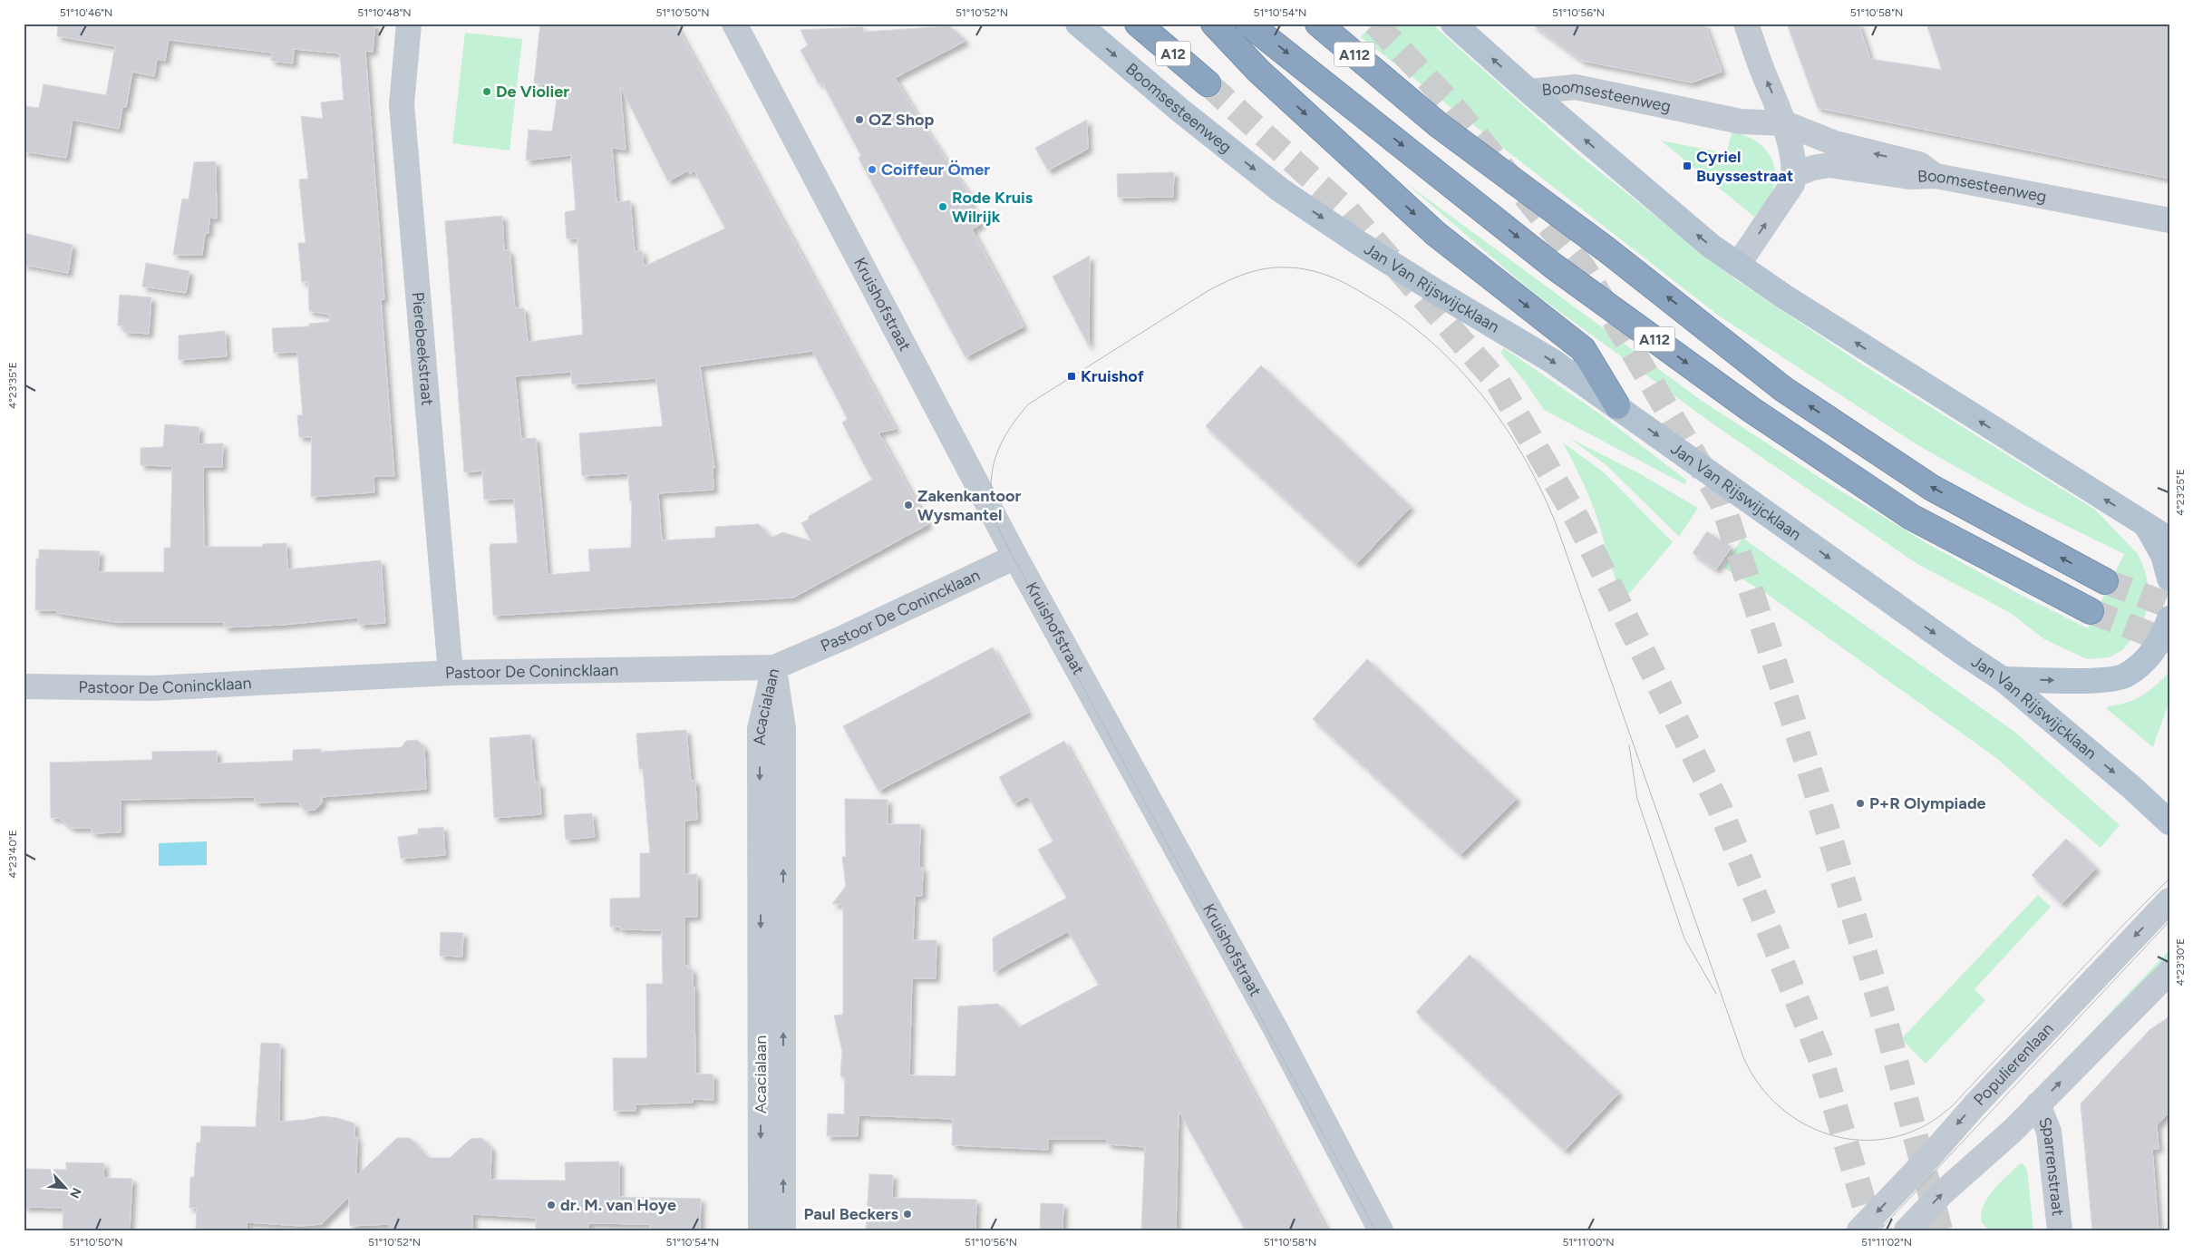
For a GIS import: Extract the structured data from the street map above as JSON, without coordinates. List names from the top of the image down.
{
  "streets": {
    "highway": ["A12", "A112"],
    "main road": ["Boomsesteenweg", "Jan Van Rijswijcklaan"],
    "street": [
      "Kruishofstraat",
      "Pierebeekstraat",
      "Pastoor De Conincklaan",
      "Acacialaan",
      "Populierenlaan",
      "Sparrenstraat"
    ]
  },
  "crossings": [
    ["Boomsesteenweg", "Jan Van Rijswijcklaan"],
    ["Kruishofstraat", "Pastoor De Conincklaan"],
    ["Pierebeekstraat", "Pastoor De Conincklaan"],
    ["Pastoor De Conincklaan", "Acacialaan"]
  ],
  "places": {
    "other": [
      "De Violier",
      "OZ Shop",
      "Coiffeur Ömer",
      "Rode Kruis Wilrijk",
      "Zakenkantoor Wysmantel",
      "P+R Olympiade",
      "dr. M. van Hoye",
      "Paul Beckers"
    ],
    "transit": ["Cyriel Buyssestraat", "Kruishof"]
  },
  "north": "bottom right",
  "coordinates": [
    "51°10'46\"N",
    "51°10'48\"N",
    "51°10'50\"N",
    "51°10'52\"N",
    "51°10'54\"N",
    "51°10'56\"N",
    "51°10'58\"N",
    "4°23'35\"E",
    "4°23'25\"E",
    "4°23'40\"E",
    "4°23'30\"E",
    "51°11'00\"N",
    "51°11'02\"N"
  ]
}
